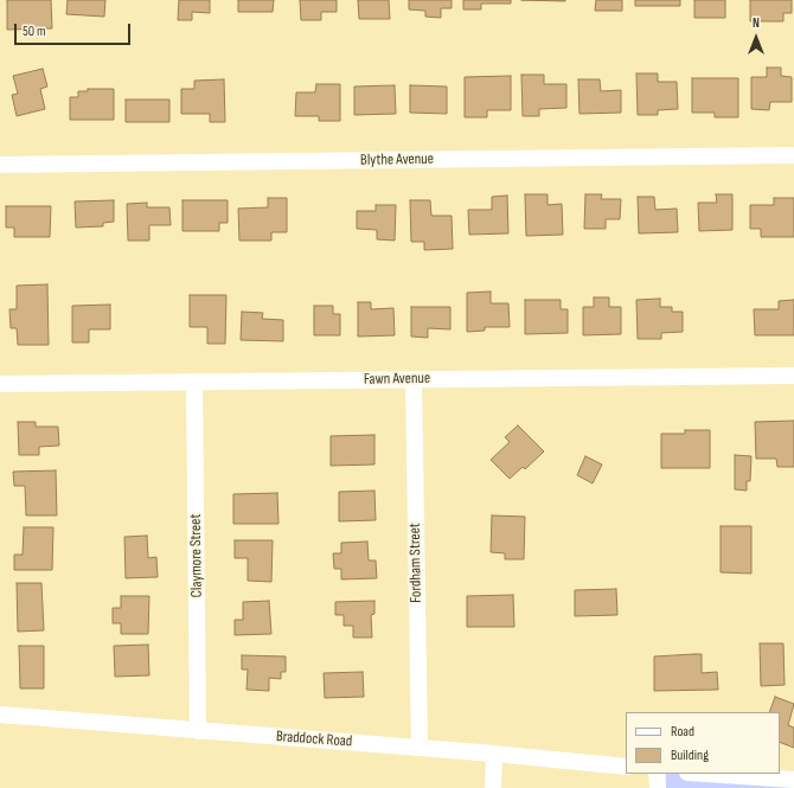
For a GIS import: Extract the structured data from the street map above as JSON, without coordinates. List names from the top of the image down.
{
  "streets": {
    "street": [
      "Blythe Avenue",
      "Fawn Avenue",
      "Claymore Street",
      "Fordham Street",
      "Braddock Road"
    ]
  },
  "crossings": [
    ["Fawn Avenue", "Claymore Street"],
    ["Fawn Avenue", "Fordham Street"],
    ["Claymore Street", "Braddock Road"],
    ["Fordham Street", "Braddock Road"]
  ],
  "legend": ["Road", "Building"],
  "scale_bar": "50 m",
  "north": "top"
}
